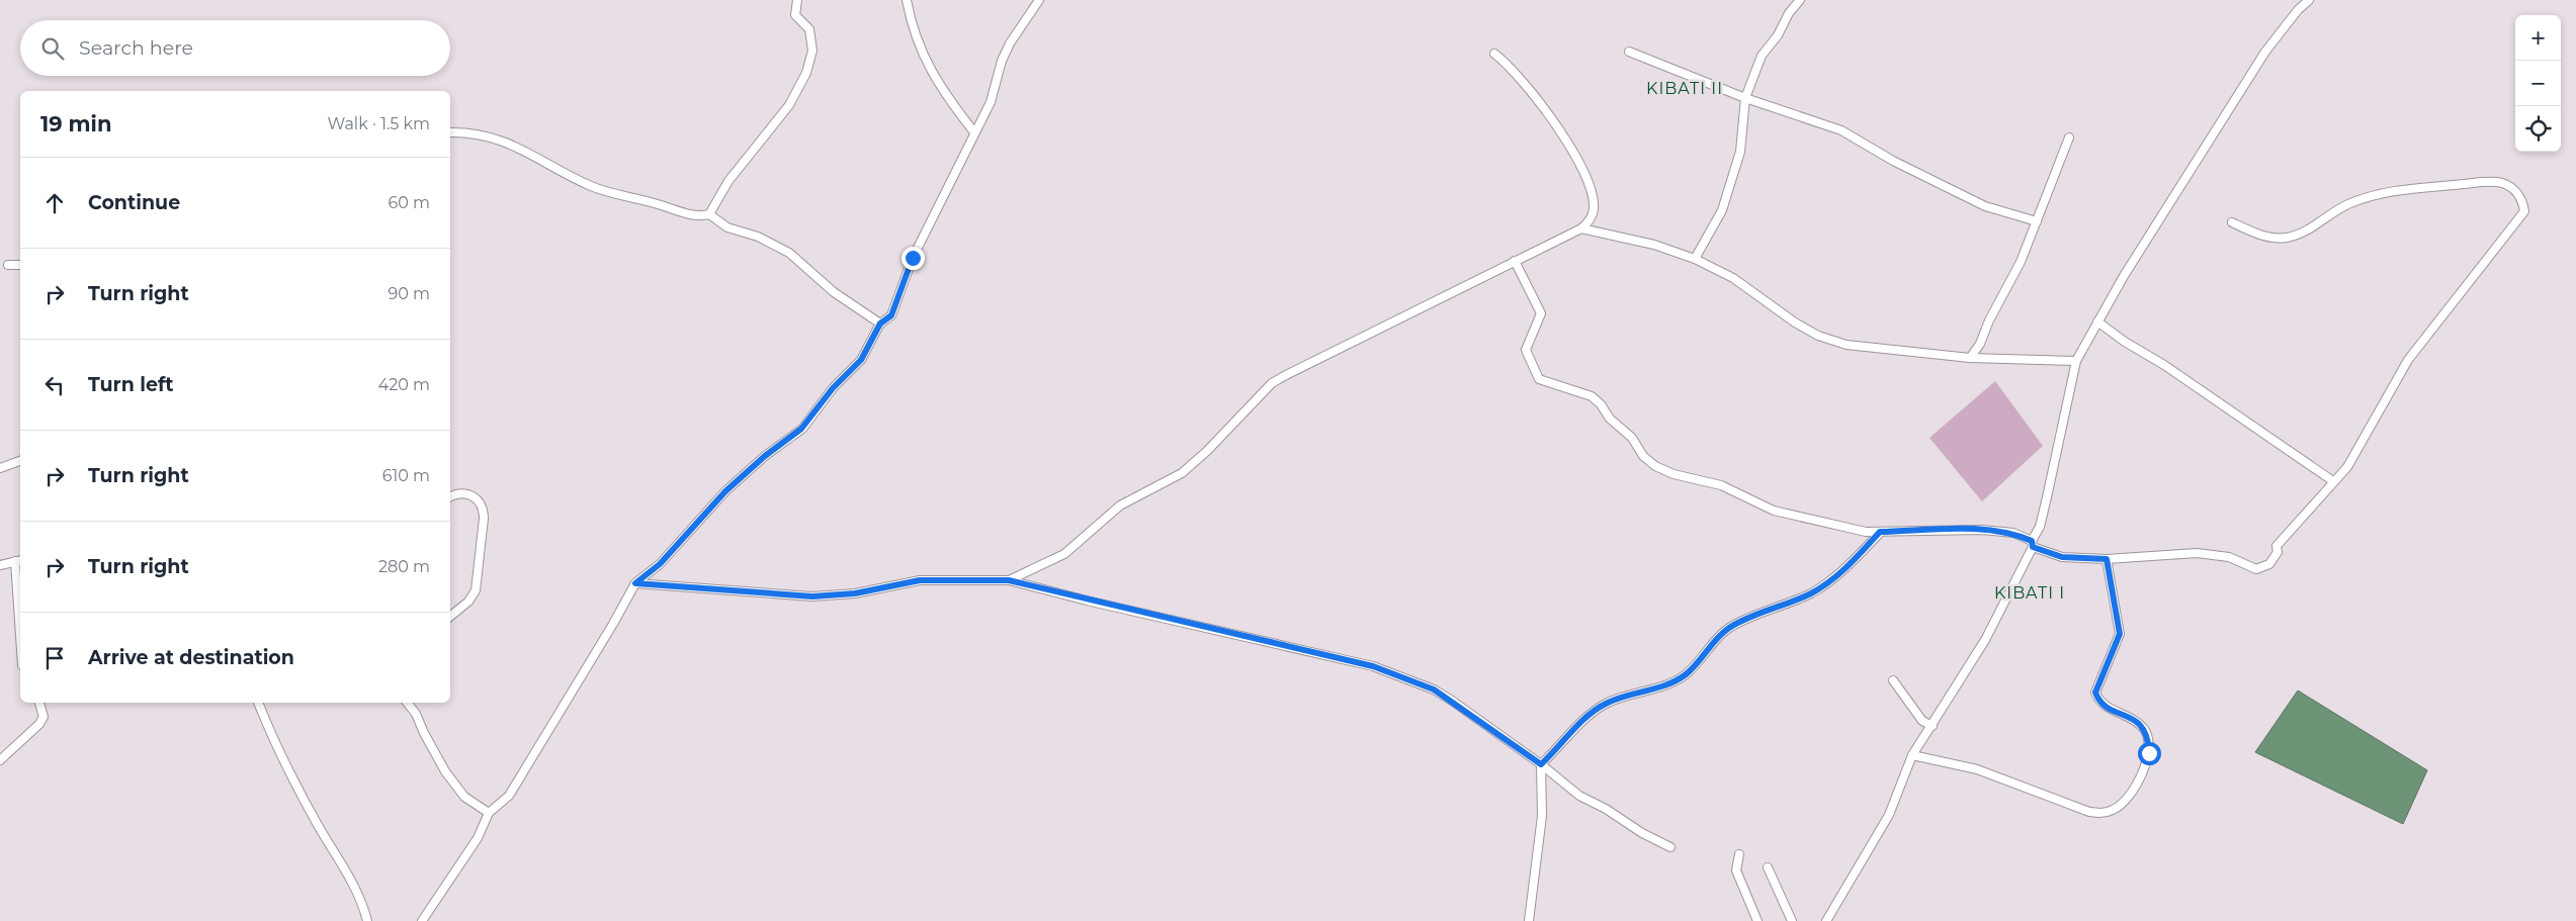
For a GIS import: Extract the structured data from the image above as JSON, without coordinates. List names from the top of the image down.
{
  "districts": ["KIBATI II", "KIBATI I"],
  "page": {
    "map_buttons": ["+", "−"],
    "search": "Search here",
    "heading": ["19 min", "Walk · 1.5 km"],
    "list": [
      ["Continue", "60 m"],
      ["Turn right", "90 m"],
      ["Turn left", "420 m"],
      ["Turn right", "610 m"],
      ["Turn right", "280 m"],
      "Arrive at destination"
    ]
  }
}
